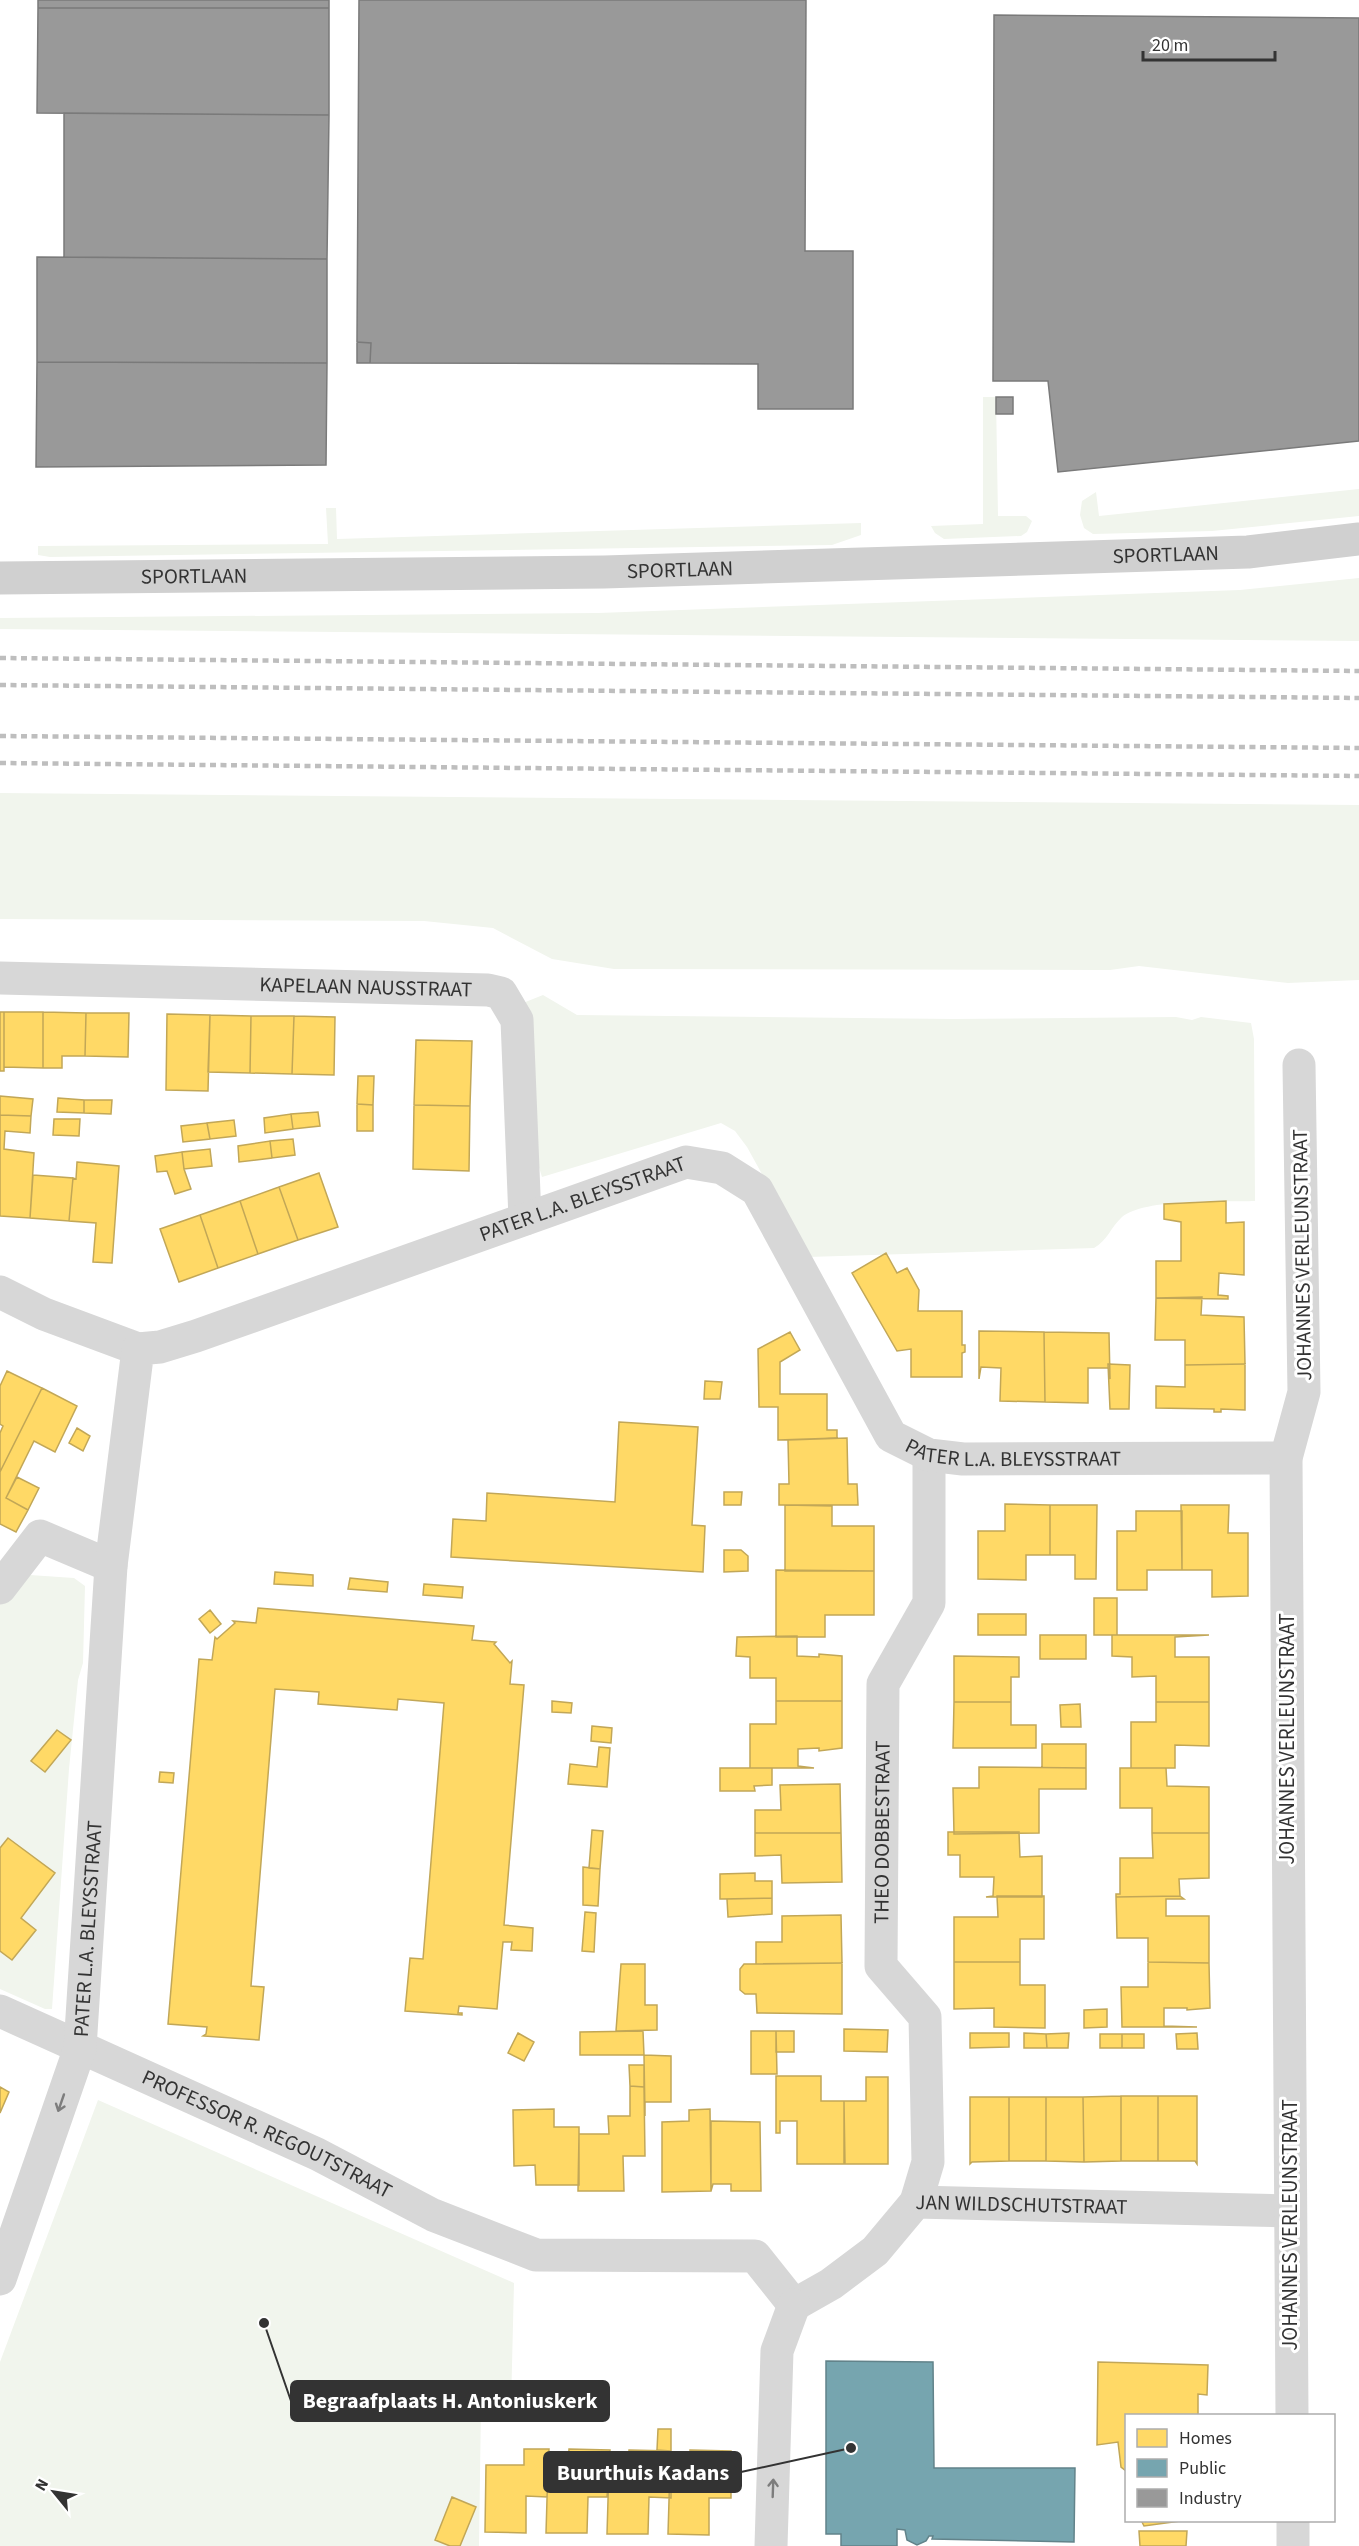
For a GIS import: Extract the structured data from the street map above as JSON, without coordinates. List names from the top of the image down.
{
  "streets": {
    "street": [
      "SPORTLAAN",
      "KAPELAAN NAUSSTRAAT",
      "PATER L.A. BLEYSSTRAAT",
      "JOHANNES VERLEUNSTRAAT",
      "THEO DOBBESTRAAT",
      "PROFESSOR R. REGOUTSTRAAT",
      "JAN WILDSCHUTSTRAAT"
    ]
  },
  "crossings": [
    ["KAPELAAN NAUSSTRAAT", "PATER L.A. BLEYSSTRAAT"],
    ["PATER L.A. BLEYSSTRAAT", "JOHANNES VERLEUNSTRAAT"],
    ["PATER L.A. BLEYSSTRAAT", "THEO DOBBESTRAAT"],
    ["PATER L.A. BLEYSSTRAAT", "PROFESSOR R. REGOUTSTRAAT"],
    ["JOHANNES VERLEUNSTRAAT", "JAN WILDSCHUTSTRAAT"],
    ["THEO DOBBESTRAAT", "JAN WILDSCHUTSTRAAT"],
    ["PROFESSOR R. REGOUTSTRAAT", "JAN WILDSCHUTSTRAAT"]
  ],
  "places": ["Begraafplaats H. Antoniuskerk", "Buurthuis Kadans"],
  "legend": ["Homes", "Public", "Industry"],
  "scale_bar": "20 m",
  "north": "top left"
}
